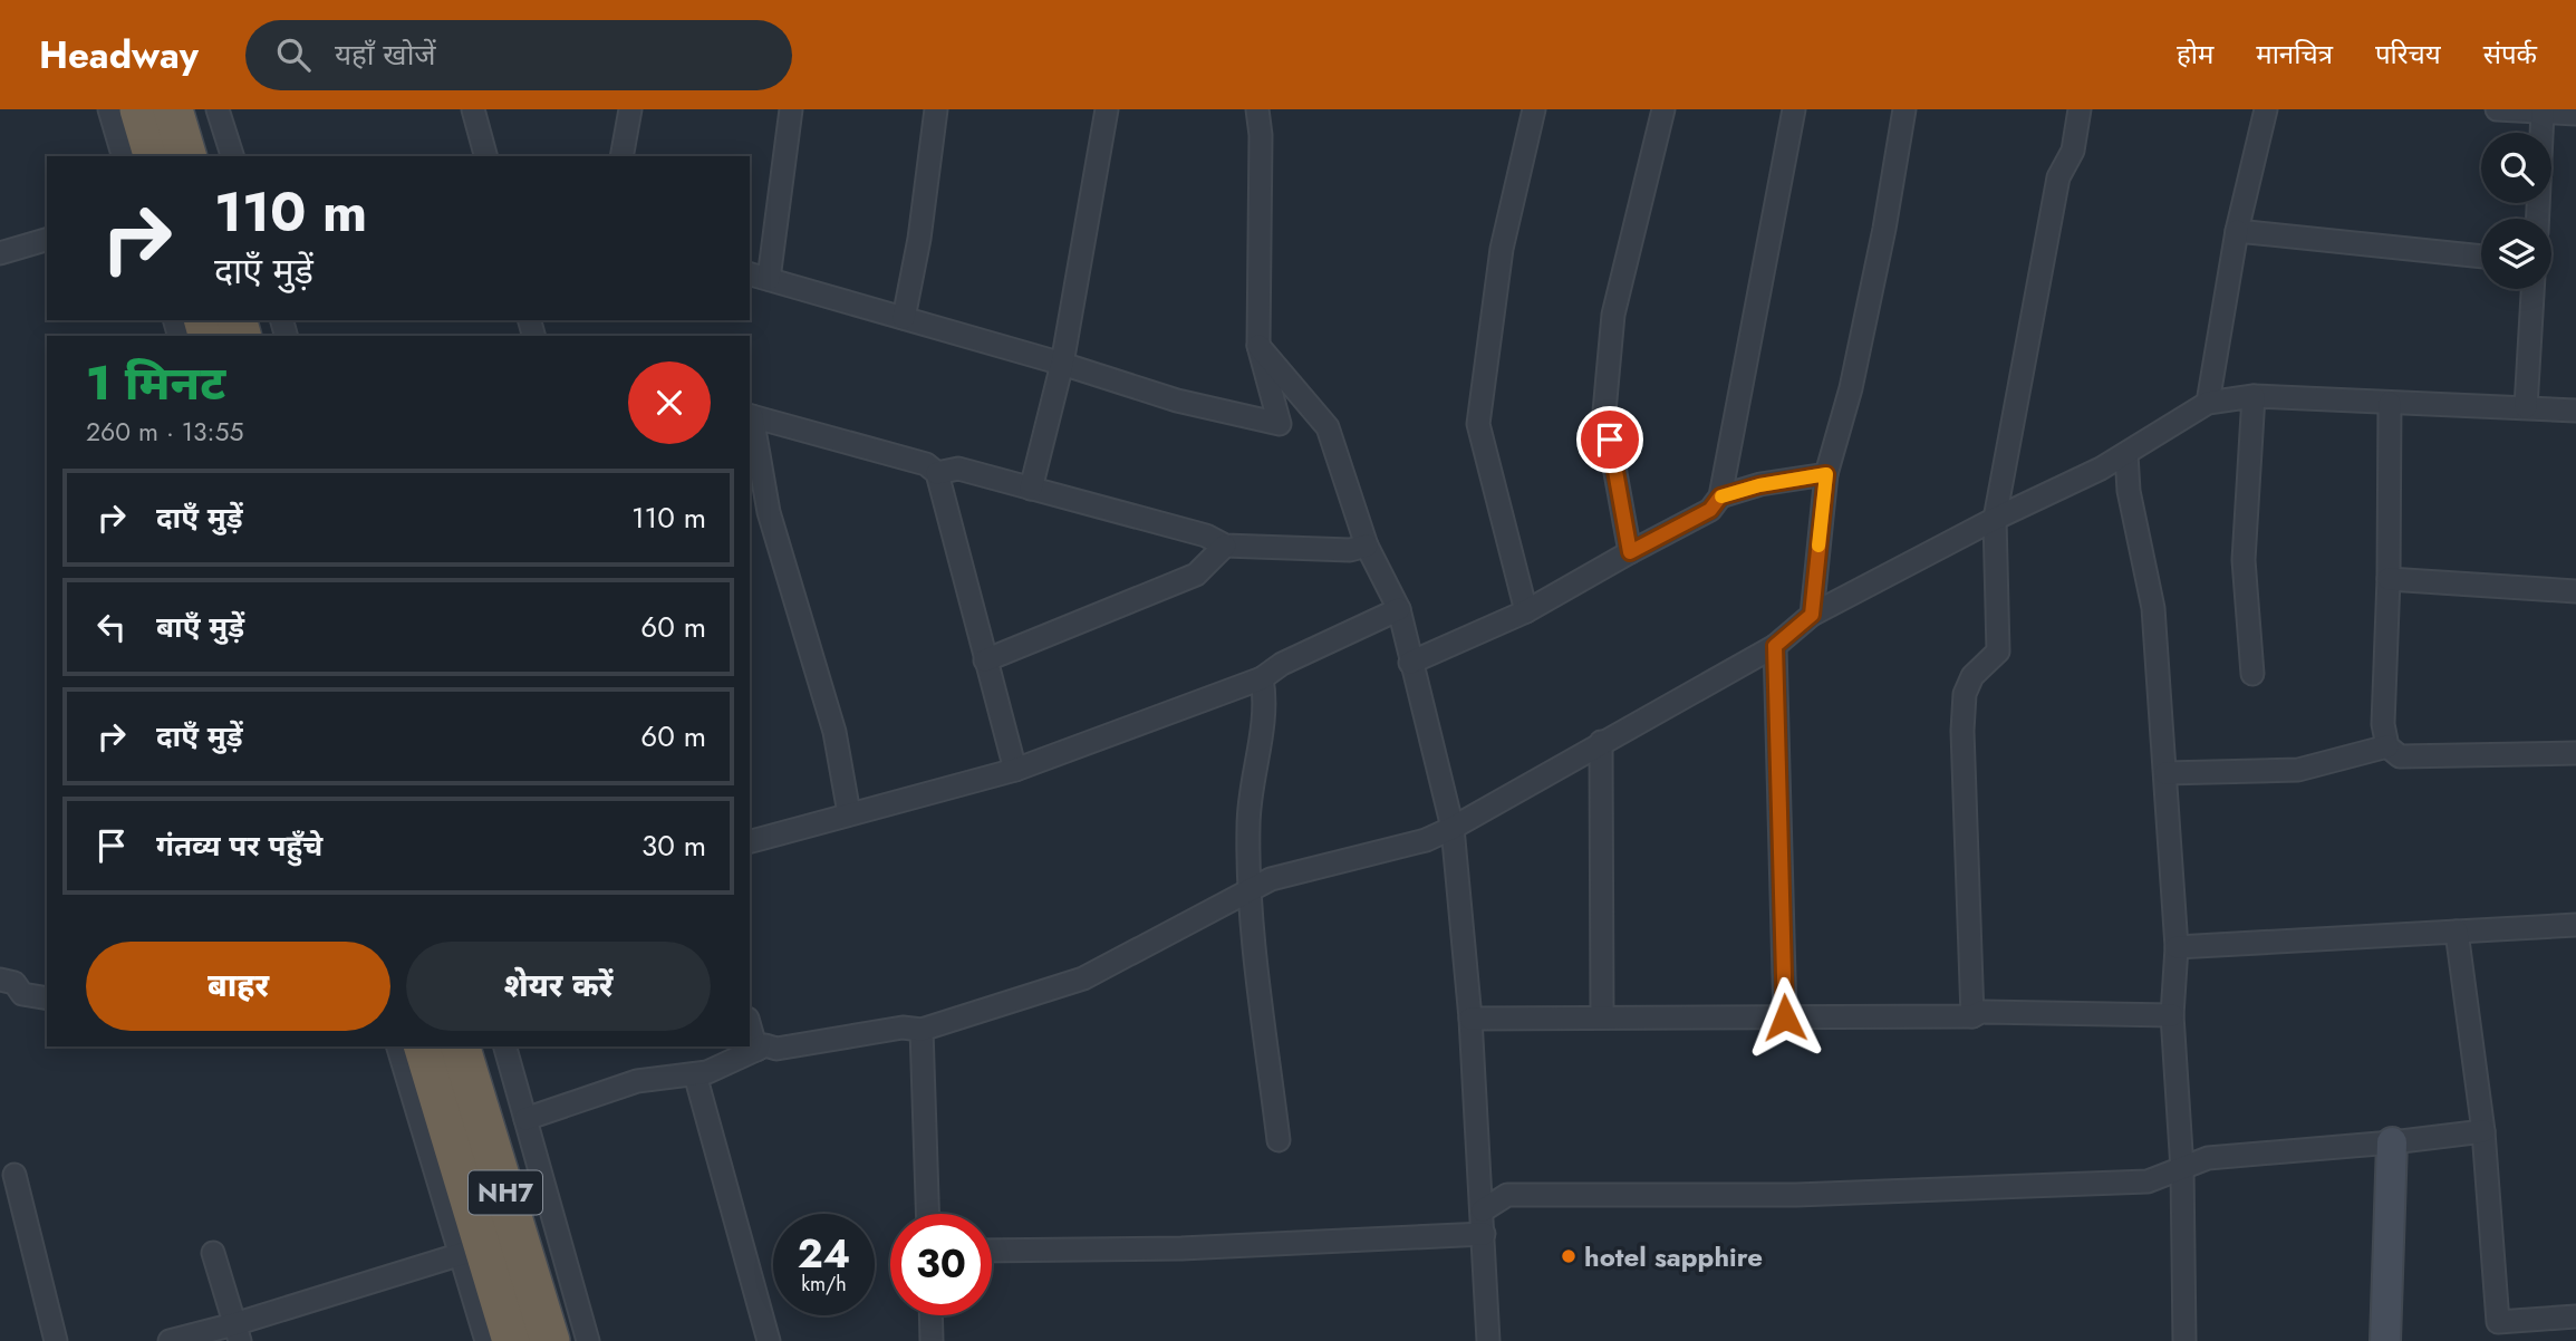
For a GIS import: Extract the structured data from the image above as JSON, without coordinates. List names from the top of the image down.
{
  "streets": {
    "highway": ["NH7"]
  },
  "places": ["hotel sapphire"],
  "page": {
    "header": "Headway",
    "search": "यहाँ खोजें",
    "nav": [
      "होम",
      "मानचित्र",
      "परिचय",
      "संपर्क"
    ],
    "turn": ["110 m", "दाएँ मुड़ें"],
    "heading": ["1 मिनट", "260 m · 13:55"],
    "list": [
      {
        "name": "दाएँ मुड़ें",
        "value": "110 m"
      },
      {
        "name": "बाएँ मुड़ें",
        "value": "60 m"
      },
      {
        "name": "दाएँ मुड़ें",
        "value": "60 m"
      },
      {
        "name": "गंतव्य पर पहुँचे",
        "value": "30 m"
      }
    ],
    "buttons": ["बाहर", "शेयर करें"],
    "speed": "24 km/h",
    "limit": "30"
  }
}
